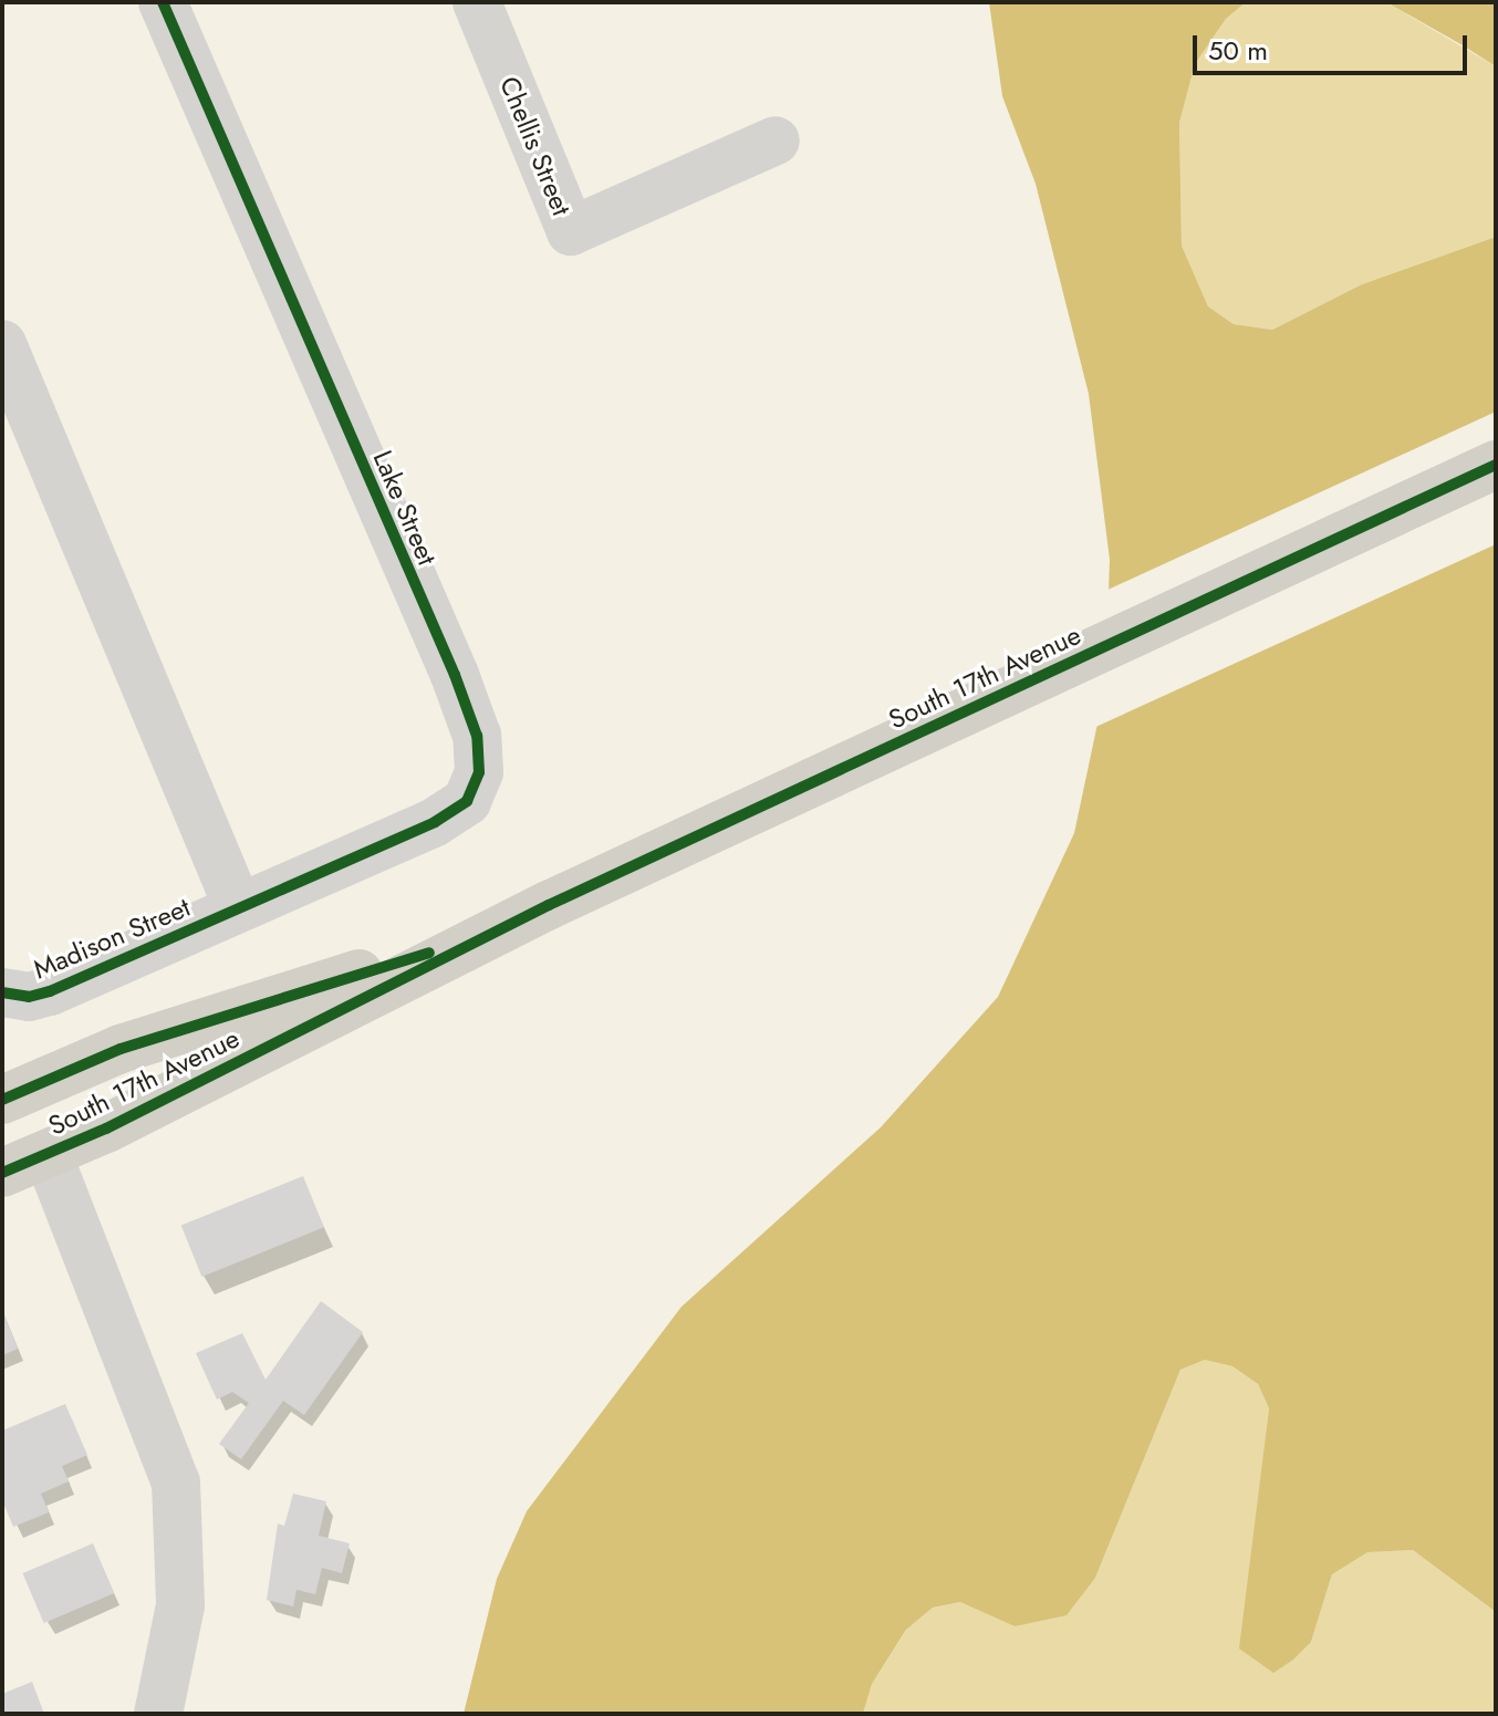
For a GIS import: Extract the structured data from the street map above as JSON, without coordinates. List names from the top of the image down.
{
  "streets": {
    "main road": ["South 17th Avenue"],
    "street": ["Chellis Street", "Lake Street", "Madison Street"]
  },
  "crossings": [
    ["Lake Street", "Madison Street"]
  ],
  "scale_bar": "50 m"
}
